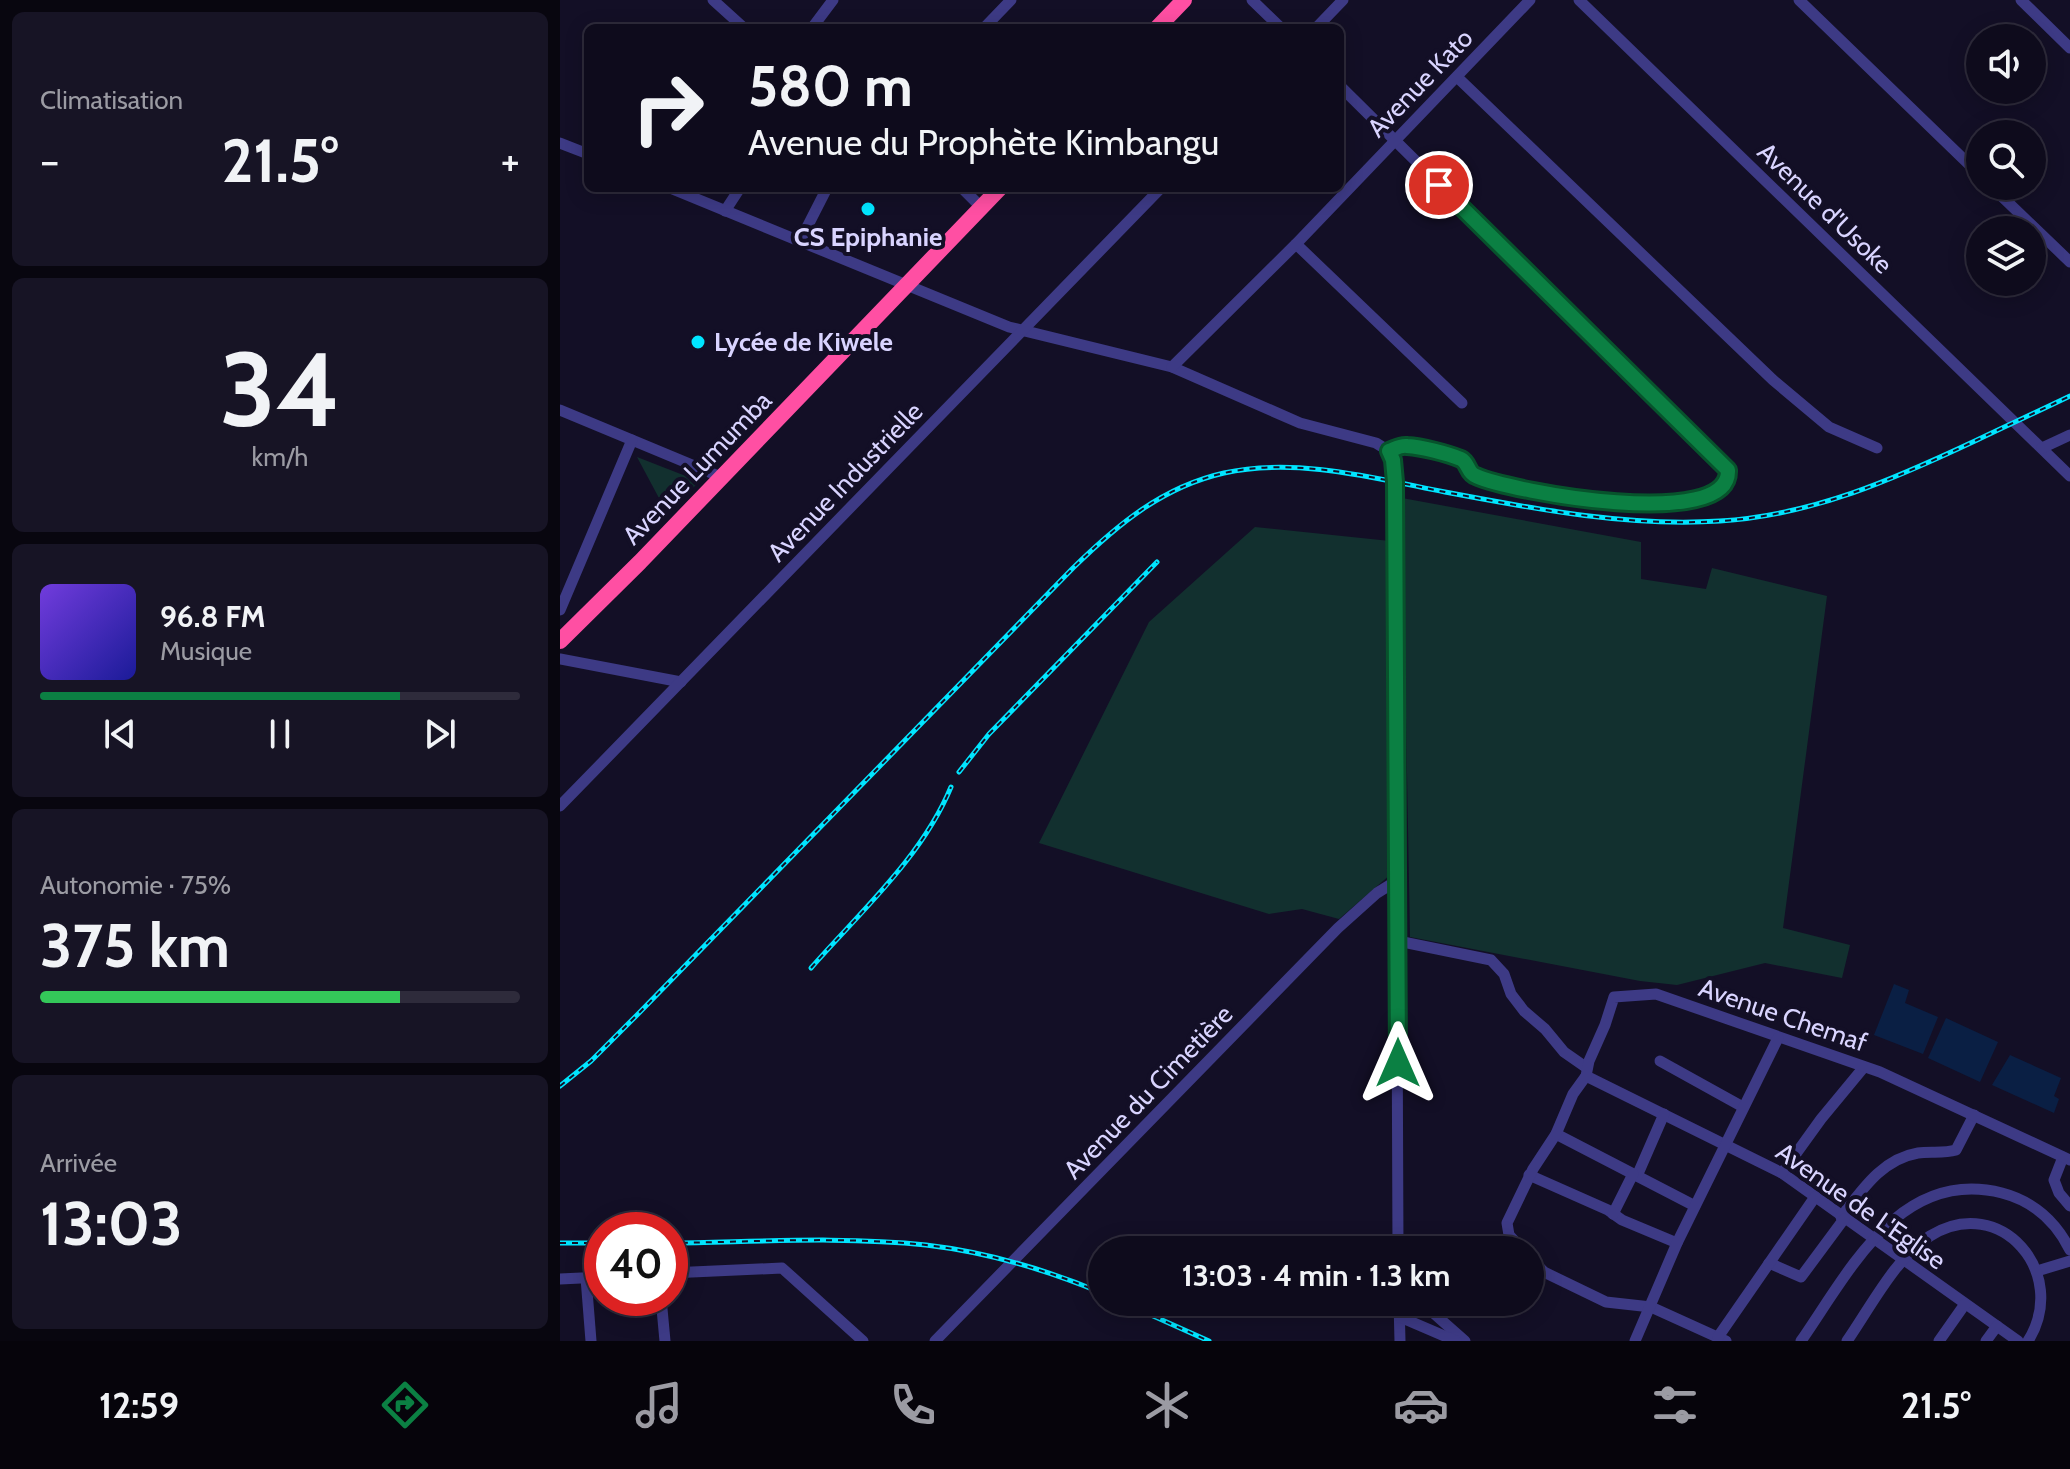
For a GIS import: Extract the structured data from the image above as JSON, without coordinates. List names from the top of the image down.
{
  "streets": {
    "highway": ["Avenue Lumumba"],
    "street": [
      "Avenue Kato",
      "Avenue d'Usoke",
      "Avenue Industrielle",
      "Avenue Chemaf",
      "Avenue du Cimetière",
      "Avenue de L'Eglise"
    ]
  },
  "crossings": [
    ["Avenue Chemaf", "Avenue de L'Eglise"]
  ],
  "places": ["CS Epiphanie", "Lycée de Kiwele"],
  "page": {
    "tile": [
      "Climatisation",
      ["34", "km/h"],
      ["Autonomie · 75%", "375 km"],
      ["Arrivée", "13:03"]
    ],
    "turn": ["580 m", "Avenue du Prophète Kimbangu"],
    "heat": ["−", "21.5°", "+"],
    "song": ["96.8 FM", "Musique"],
    "limit": "40",
    "trip": "13:03 · 4 min · 1.3 km",
    "tabs": ["12:59", "21.5°"]
  }
}
